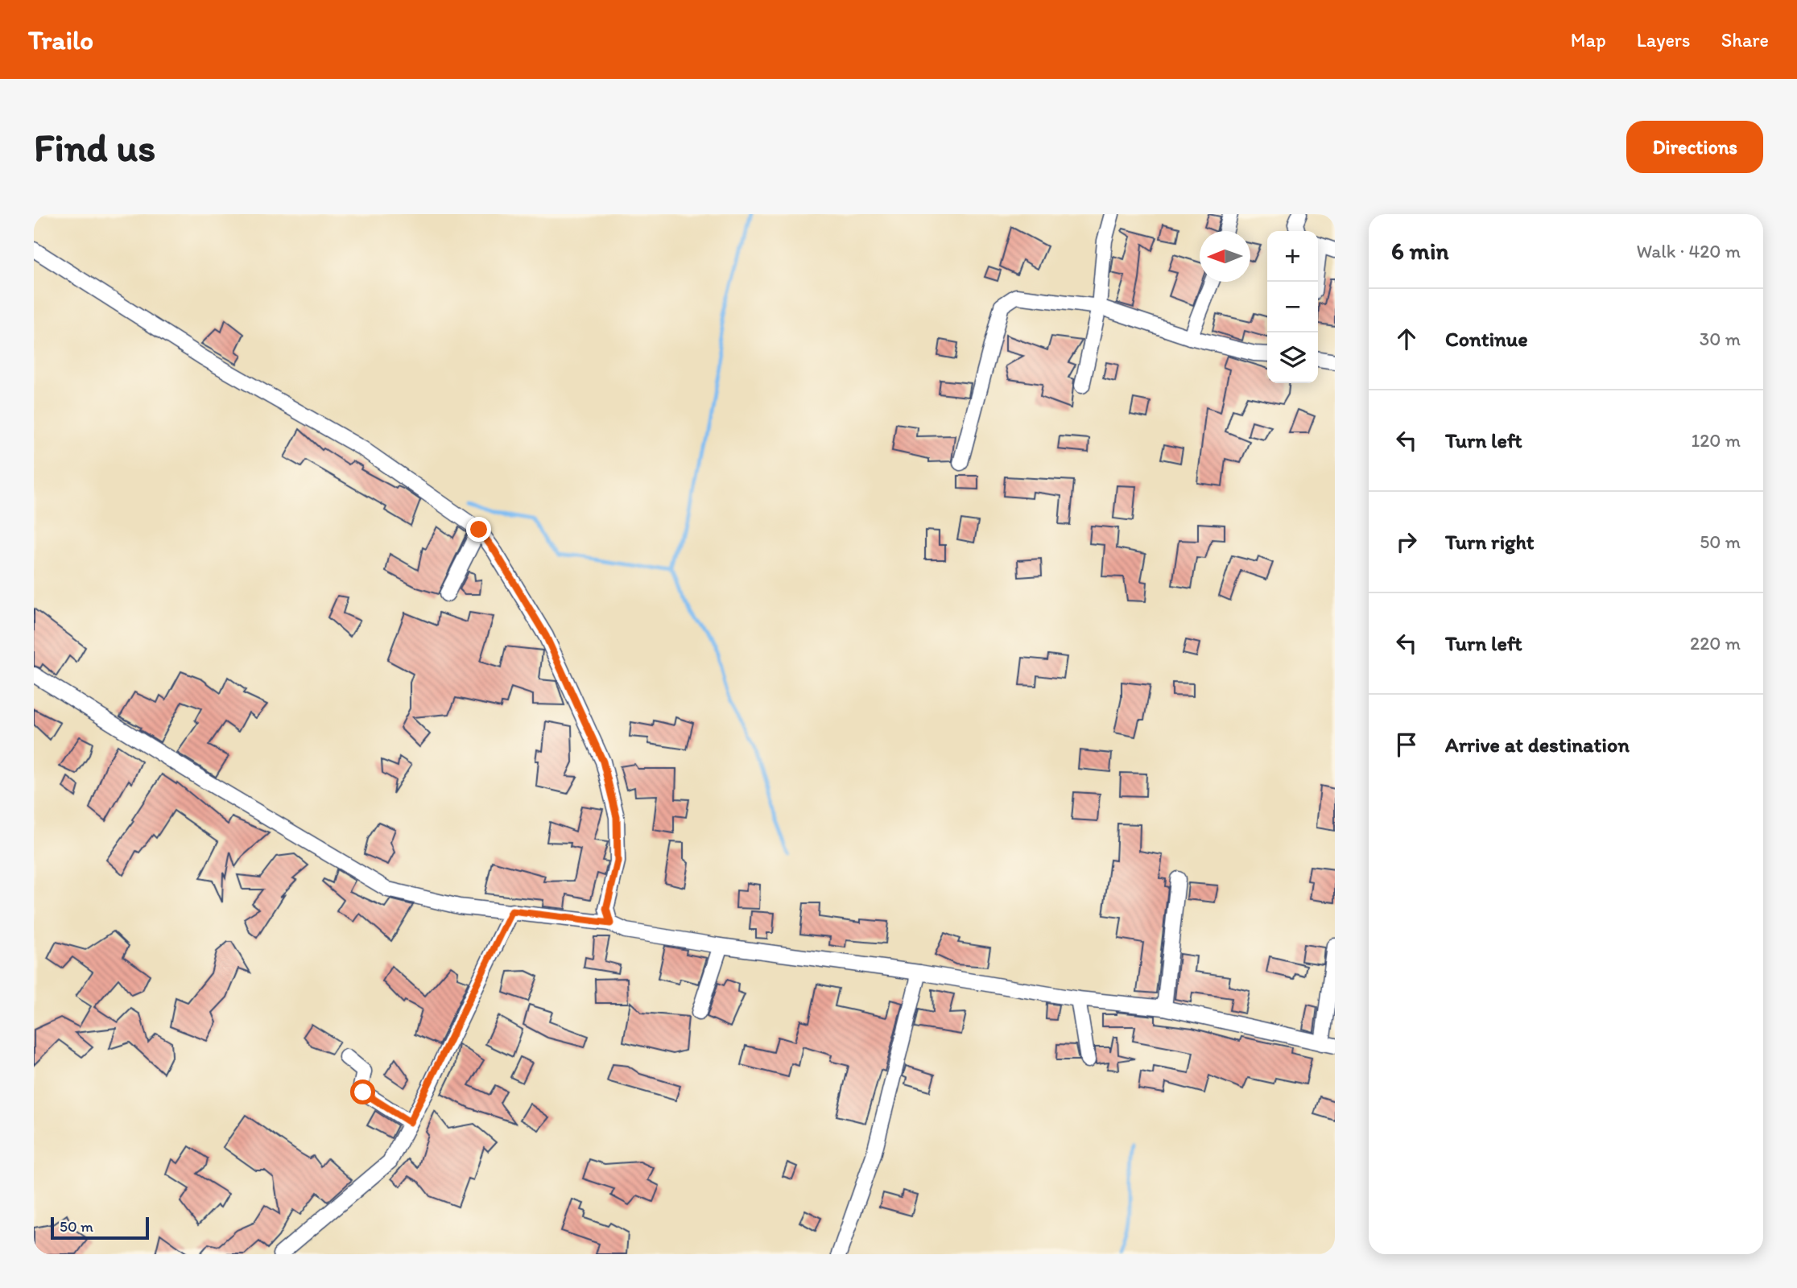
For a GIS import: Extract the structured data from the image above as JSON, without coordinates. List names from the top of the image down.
{
  "scale_bar": "50 m",
  "north": "left",
  "page": {
    "header": "Trailo",
    "nav": ["Map", "Layers", "Share"],
    "buttons": "Directions",
    "title": "Find us",
    "heading": ["6 min", "Walk · 420 m"],
    "map_buttons": ["+", "−"],
    "list": [
      ["Continue", "30 m"],
      ["Turn left", "120 m"],
      ["Turn right", "50 m"],
      ["Turn left", "220 m"],
      "Arrive at destination"
    ],
    "scale": "50 m"
  }
}
